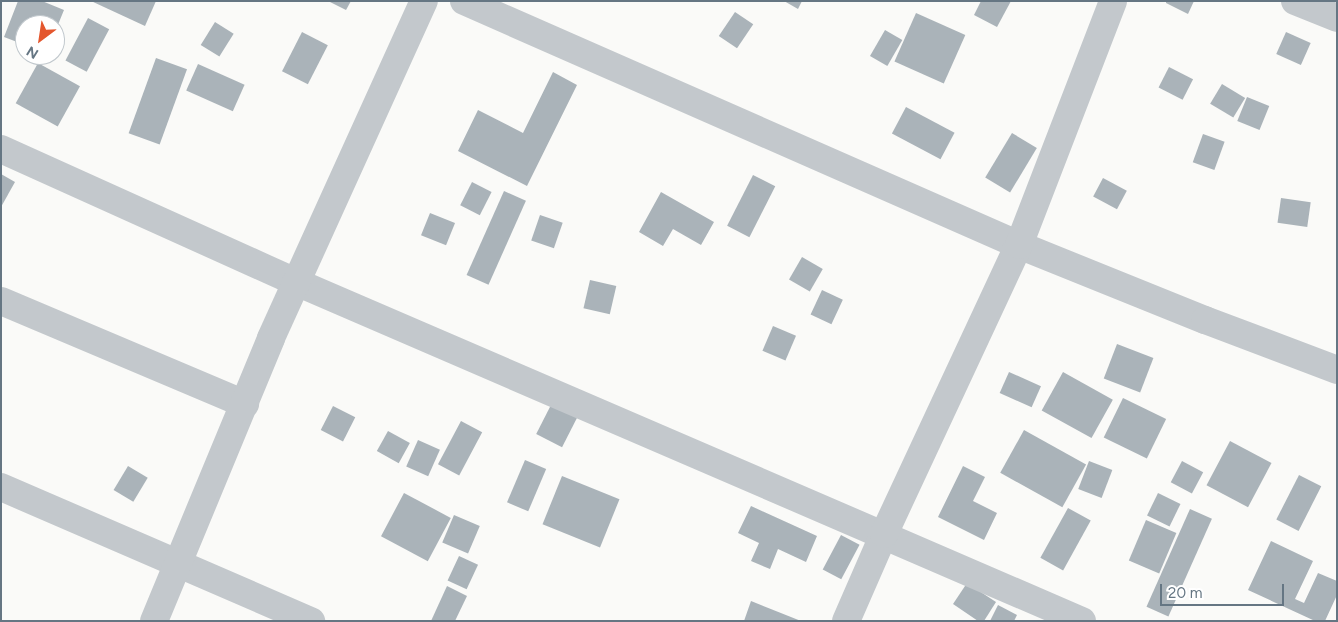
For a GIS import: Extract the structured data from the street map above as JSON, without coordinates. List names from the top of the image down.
{
  "scale_bar": "20 m",
  "north": "bottom left"
}
